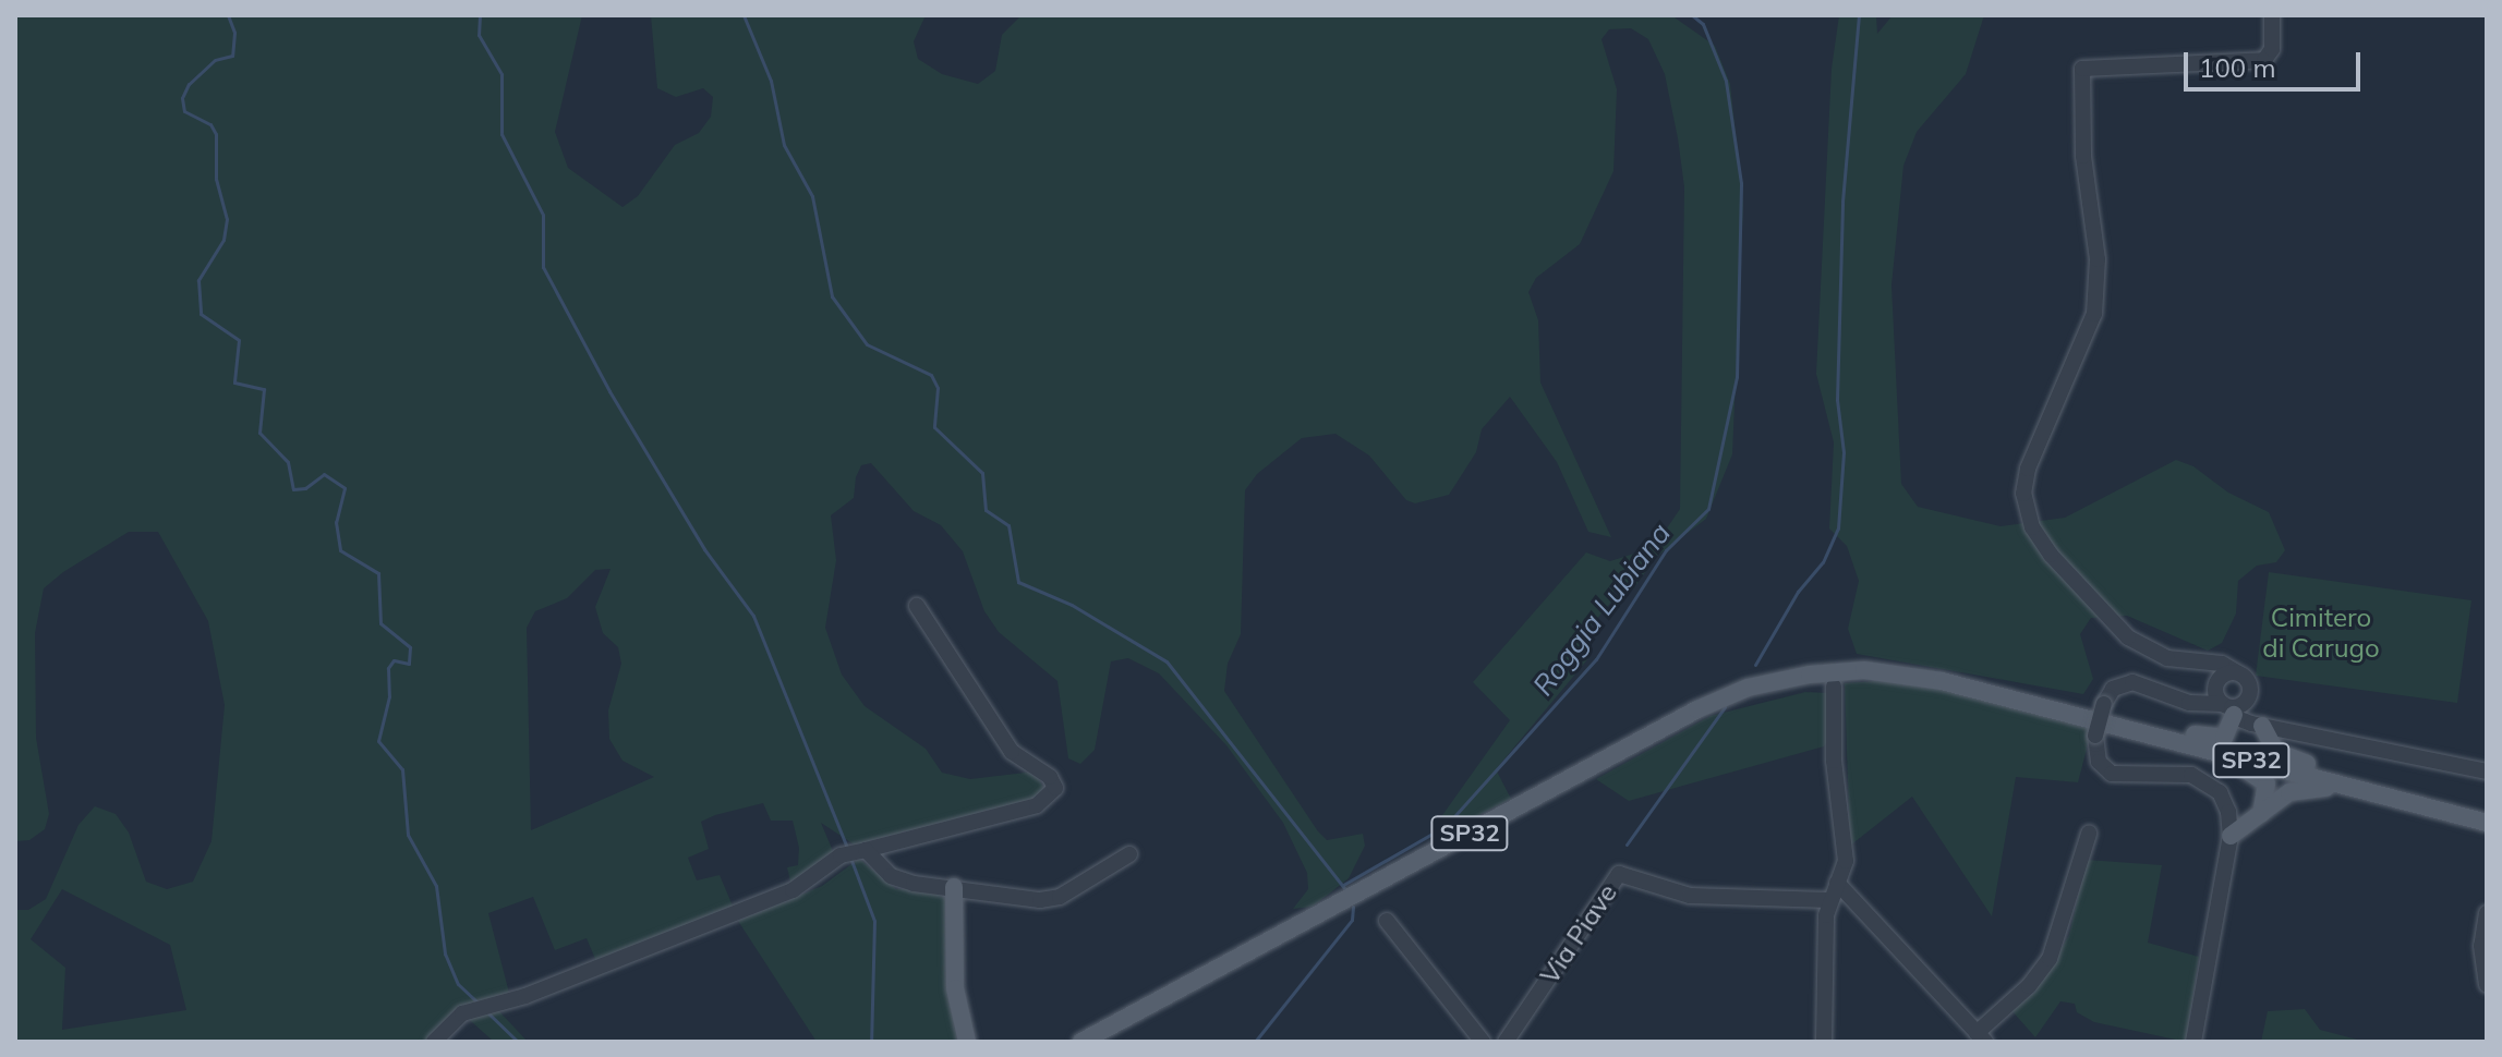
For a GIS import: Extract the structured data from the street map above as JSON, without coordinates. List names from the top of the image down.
{
  "streets": {
    "main road": ["SP32"],
    "street": ["Via Piave"]
  },
  "water": ["Roggia Lubiana"],
  "parks": ["Cimitero di Carugo"],
  "scale_bar": "100 m"
}
